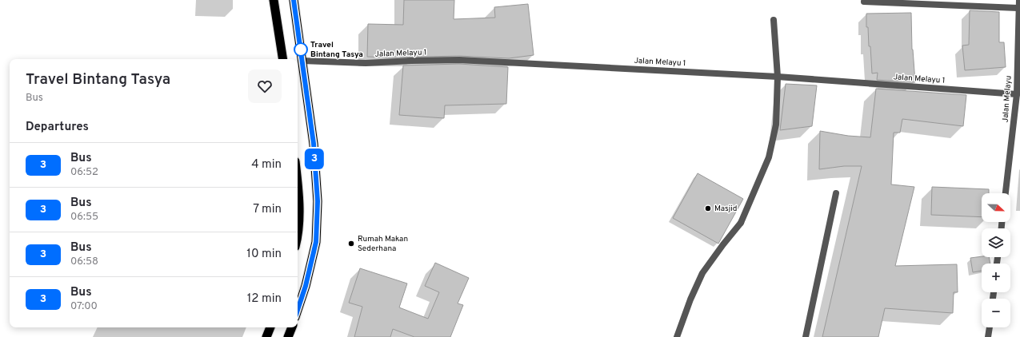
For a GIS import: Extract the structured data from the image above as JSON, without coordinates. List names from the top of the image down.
{
  "streets": {
    "street": ["Jalan Melayu 1", "Jalan Melayu"]
  },
  "crossings": [
    ["Jalan Melayu 1", "Jalan Melayu"]
  ],
  "places": ["Travel Bintang Tasya", "Masjid", "Rumah Makan Sederhana"],
  "lines": ["bus line 3"],
  "north": "right",
  "page": {
    "on_map": "3",
    "heading": [
      ["Travel Bintang Tasya", "Bus"],
      "Departures"
    ],
    "list": [
      {
        "mark": "3",
        "name": "Bus",
        "note": "06:52",
        "value": "4 min"
      },
      {
        "mark": "3",
        "name": "Bus",
        "note": "06:55",
        "value": "7 min"
      },
      {
        "mark": "3",
        "name": "Bus",
        "note": "06:58",
        "value": "10 min"
      },
      {
        "mark": "3",
        "name": "Bus",
        "note": "07:00",
        "value": "12 min"
      }
    ],
    "map_buttons": ["+", "−"]
  }
}
